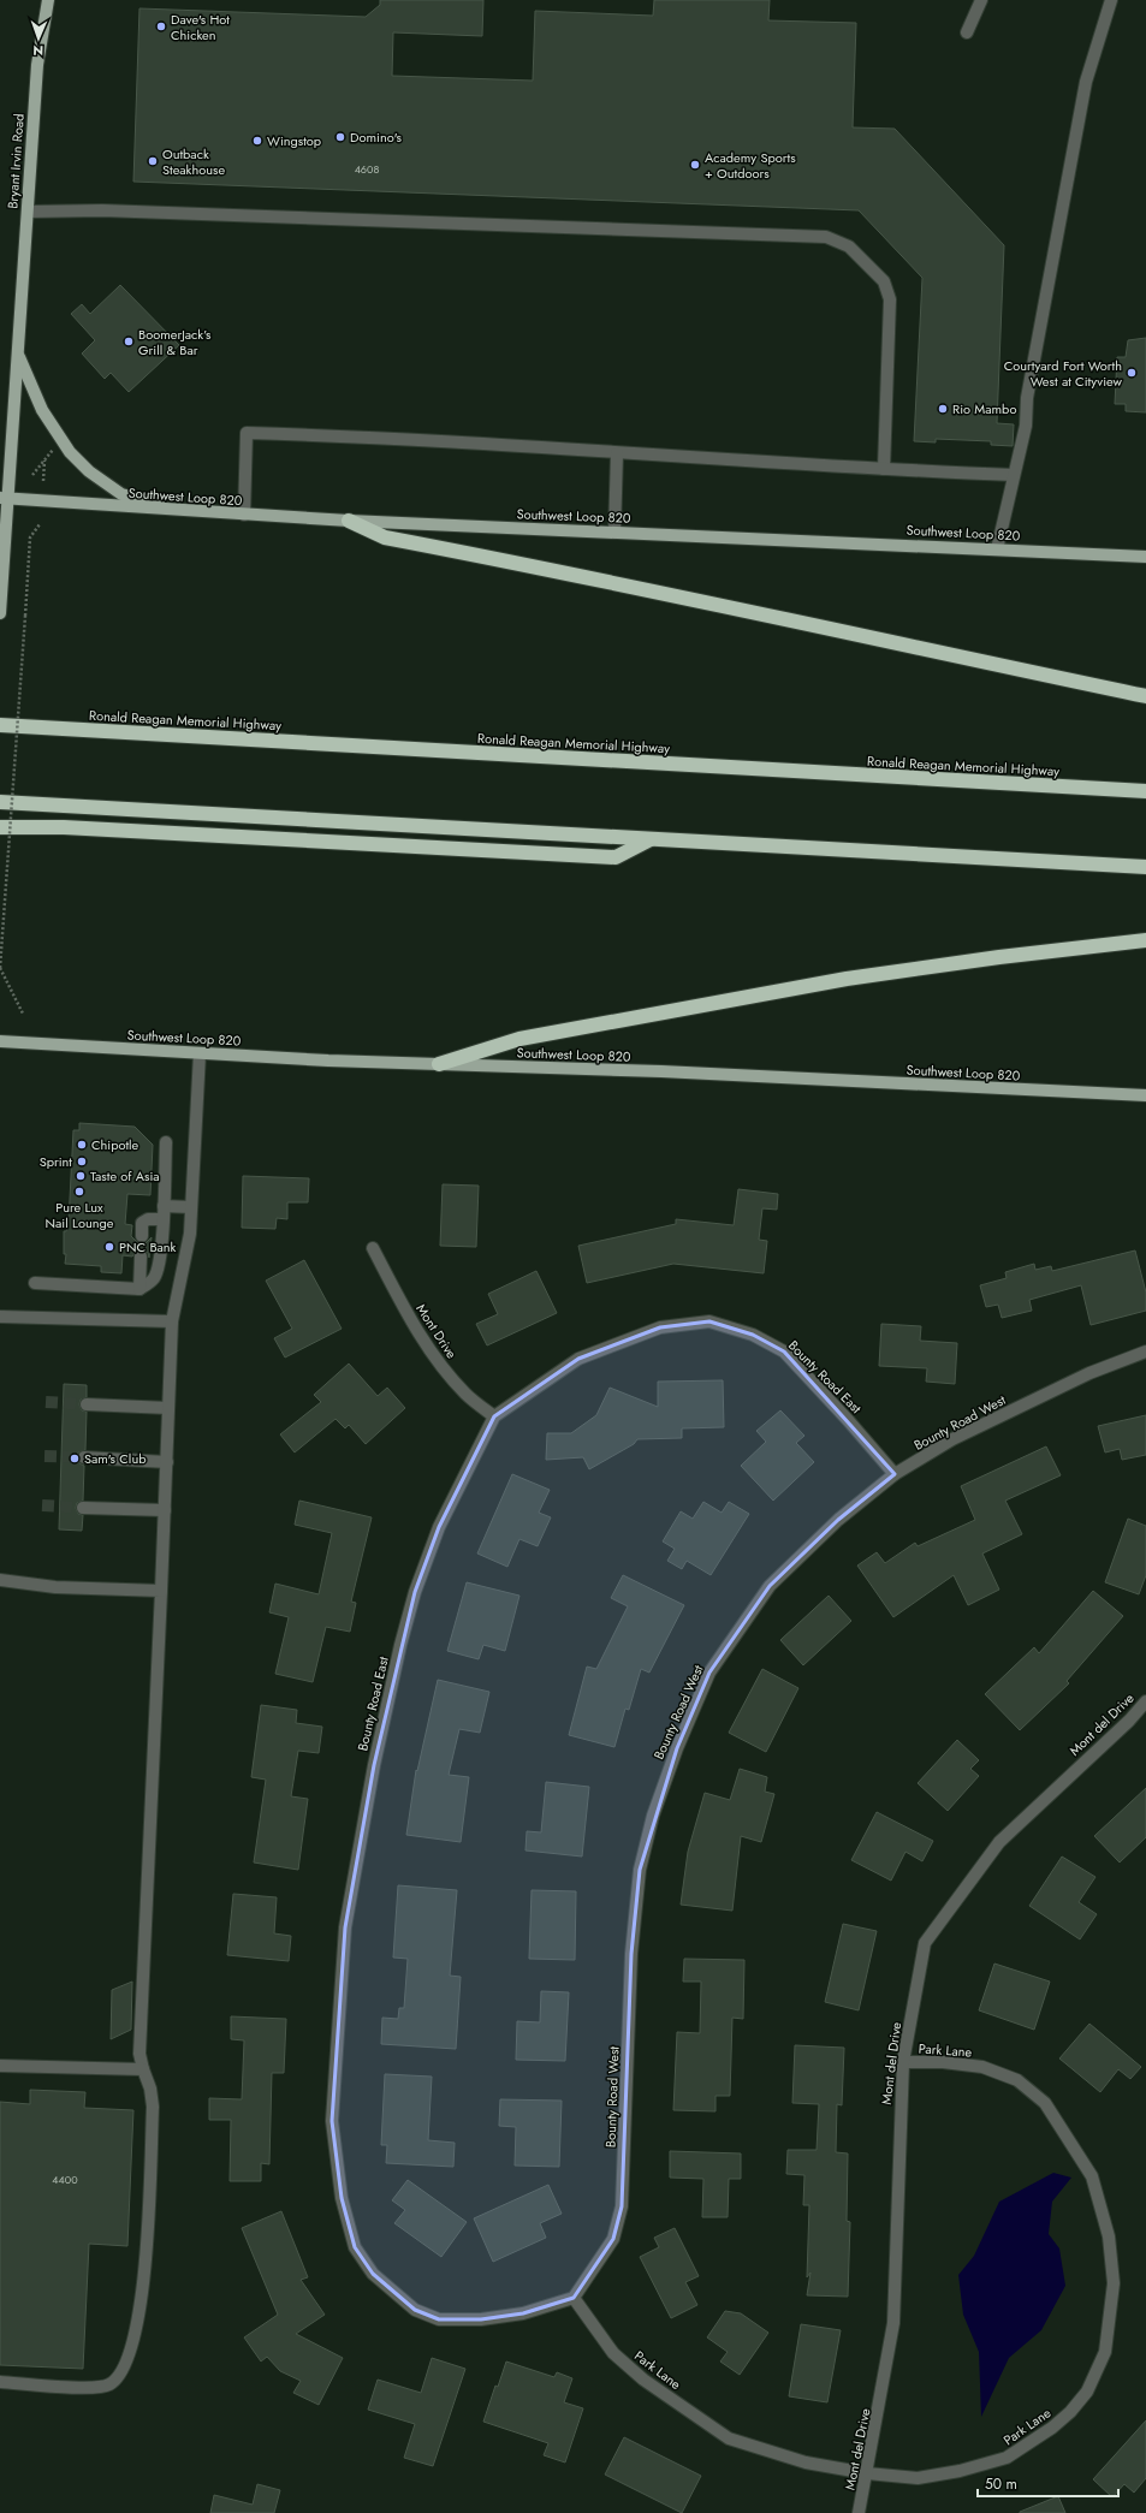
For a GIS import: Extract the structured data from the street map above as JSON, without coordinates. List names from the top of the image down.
{
  "streets": {
    "highway": ["Ronald Reagan Memorial Highway"],
    "main road": ["Bryant Irvin Road", "Southwest Loop 820"],
    "street": [
      "Mont Drive",
      "Bounty Road East",
      "Bounty Road West",
      "Mont del Drive",
      "Park Lane"
    ]
  },
  "crossings": [
    ["Bryant Irvin Road", "Southwest Loop 820"],
    ["Mont Drive", "Bounty Road East"],
    ["Bounty Road East", "Bounty Road West"],
    ["Bounty Road East", "Park Lane"],
    ["Bounty Road West", "Park Lane"],
    ["Mont del Drive", "Park Lane"]
  ],
  "places": [
    "Dave's Hot Chicken",
    "Domino's",
    "Wingstop",
    "Outback Steakhouse",
    "Academy Sports + Outdoors",
    "BoomerJack’s Grill & Bar",
    "Courtyard Fort Worth West at Cityview",
    "Rio Mambo",
    "Chipotle",
    "Sprint",
    "Taste of Asia",
    "Pure Lux Nail Lounge",
    "PNC Bank",
    "Sam's Club"
  ],
  "house_numbers": ["4608", "4400"],
  "scale_bar": "50 m",
  "north": "bottom"
}
